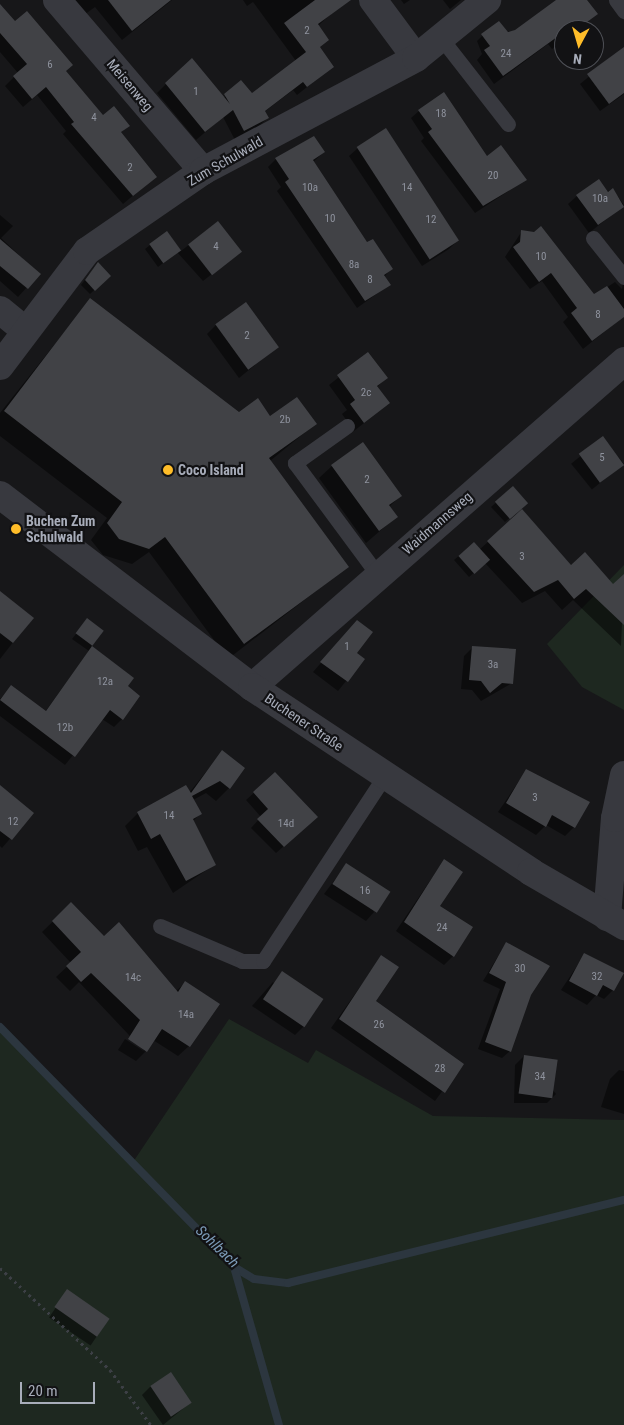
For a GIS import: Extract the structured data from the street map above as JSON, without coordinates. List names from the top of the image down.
{
  "streets": {
    "street": [
      "Meisenweg",
      "Zum Schulwald",
      "Waidmannsweg",
      "Buchener Straße"
    ]
  },
  "crossings": [
    ["Meisenweg", "Zum Schulwald"],
    ["Waidmannsweg", "Buchener Straße"]
  ],
  "water": ["Sohlbach"],
  "places": ["Coco Island", "Buchen Zum Schulwald"],
  "house_numbers": [
    "2",
    "24",
    "6",
    "1",
    "18",
    "4",
    "2",
    "20",
    "10a",
    "14",
    "10a",
    "10",
    "12",
    "4",
    "10",
    "8a",
    "8",
    "8",
    "2",
    "2c",
    "2b",
    "5",
    "2",
    "3",
    "1",
    "3a",
    "12a",
    "12b",
    "3",
    "14",
    "12",
    "14d",
    "16",
    "24",
    "30",
    "32",
    "14c",
    "14a",
    "26",
    "28",
    "34"
  ],
  "scale_bar": "20 m",
  "north": "bottom"
}
